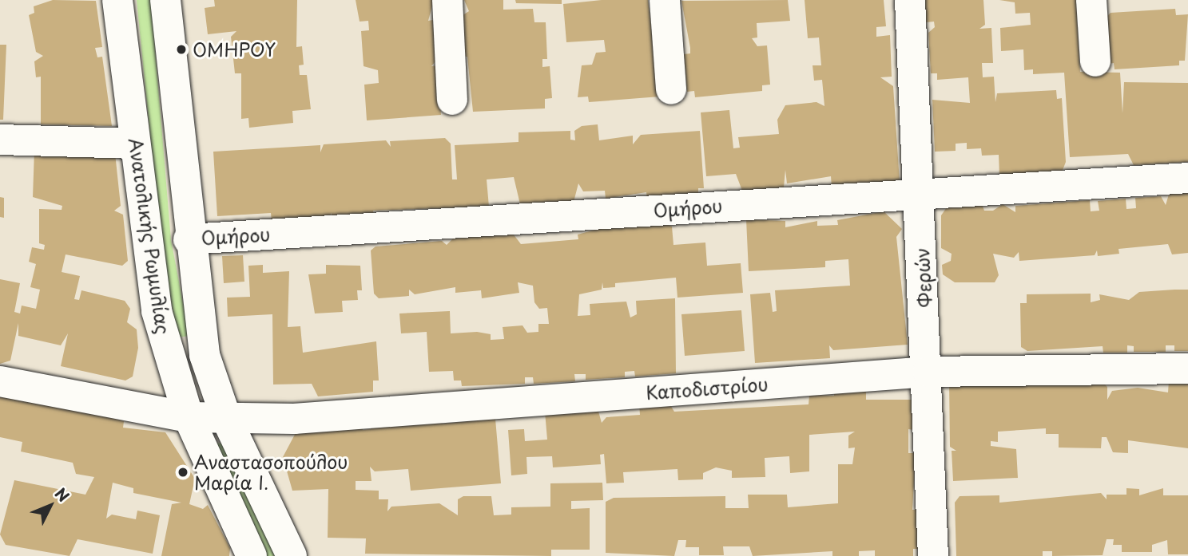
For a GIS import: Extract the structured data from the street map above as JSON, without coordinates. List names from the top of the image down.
{
  "streets": {
    "street": [
      "Ομήρου",
      "Ανατολικής Ρωμυλίας",
      "Φερών",
      "Καποδιστρίου"
    ]
  },
  "crossings": [
    ["Ομήρου", "Ανατολικής Ρωμυλίας"],
    ["Ομήρου", "Φερών"],
    ["Ανατολικής Ρωμυλίας", "Καποδιστρίου"],
    ["Φερών", "Καποδιστρίου"]
  ],
  "places": ["ΟΜΗΡΟΥ", "Αναστασοπούλου Μαρία Ι."],
  "north": "top right"
}
